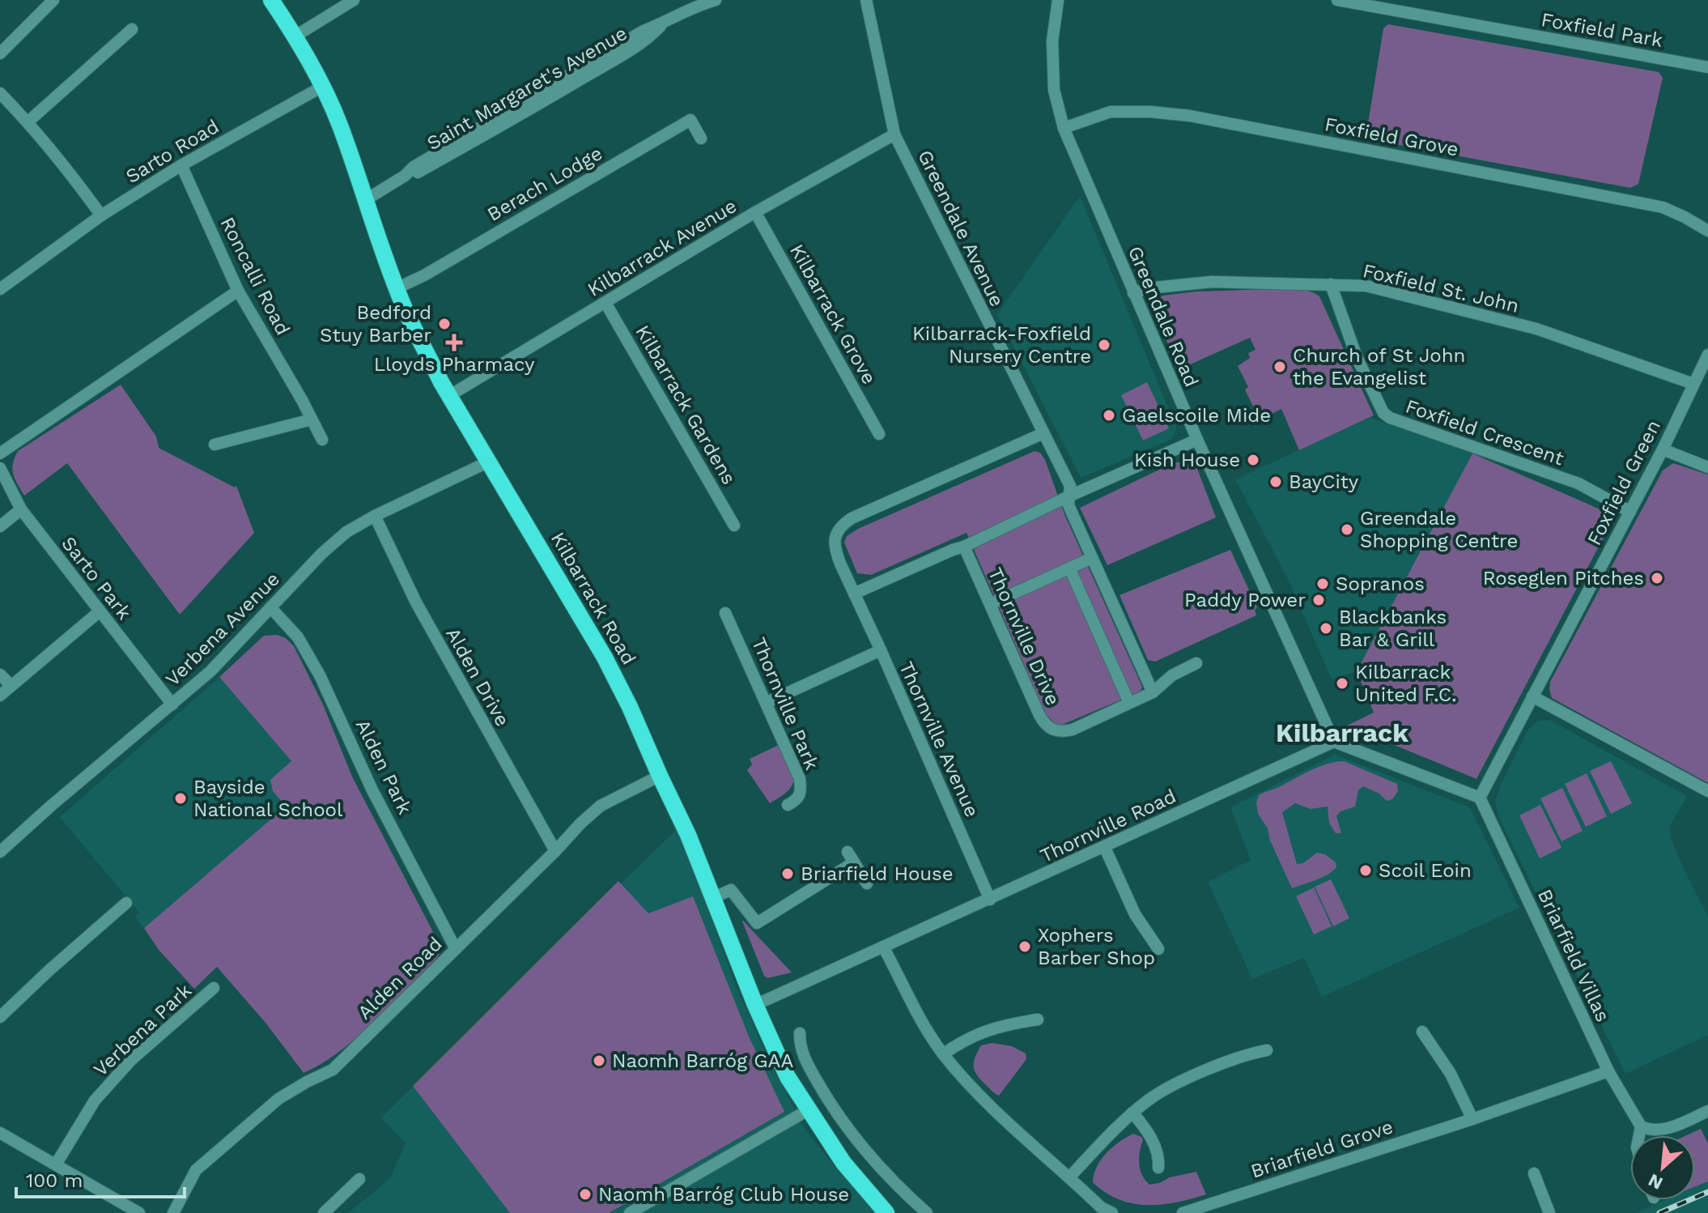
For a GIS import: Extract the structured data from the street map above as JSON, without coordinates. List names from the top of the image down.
{
  "streets": {
    "main road": ["Kilbarrack Road"],
    "street": [
      "Foxfield Park",
      "Saint Margaret's Avenue",
      "Foxfield Grove",
      "Sarto Road",
      "Berach Lodge",
      "Greendale Avenue",
      "Kilbarrack Avenue",
      "Roncalli Road",
      "Foxfield St. John",
      "Kilbarrack Grove",
      "Greendale Road",
      "Kilbarrack Gardens",
      "Foxfield Crescent",
      "Foxfield Green",
      "Sarto Park",
      "Verbena Avenue",
      "Thornville Drive",
      "Alden Drive",
      "Thornville Park",
      "Thornville Avenue",
      "Alden Park",
      "Thornville Road",
      "Briarfield Villas",
      "Alden Road",
      "Verbena Park",
      "Briarfield Grove"
    ]
  },
  "crossings": [
    ["Saint Margaret's Avenue", "Kilbarrack Road"],
    ["Foxfield Grove", "Greendale Road"],
    ["Sarto Road", "Roncalli Road"],
    ["Sarto Road", "Kilbarrack Road"],
    ["Berach Lodge", "Kilbarrack Road"],
    ["Greendale Avenue", "Kilbarrack Avenue"],
    ["Greendale Avenue", "Thornville Drive"],
    ["Greendale Avenue", "Thornville Avenue"],
    ["Kilbarrack Avenue", "Kilbarrack Grove"],
    ["Kilbarrack Avenue", "Kilbarrack Gardens"],
    ["Kilbarrack Avenue", "Kilbarrack Road"],
    ["Foxfield St. John", "Greendale Road"],
    ["Foxfield St. John", "Foxfield Crescent"],
    ["Foxfield St. John", "Foxfield Green"],
    ["Greendale Road", "Thornville Road"],
    ["Foxfield Crescent", "Foxfield Green"],
    ["Foxfield Green", "Briarfield Villas"],
    ["Sarto Park", "Verbena Avenue"],
    ["Kilbarrack Road", "Verbena Avenue"],
    ["Kilbarrack Road", "Thornville Road"],
    ["Kilbarrack Road", "Alden Road"],
    ["Verbena Avenue", "Alden Drive"],
    ["Verbena Avenue", "Alden Park"],
    ["Alden Drive", "Alden Road"],
    ["Thornville Avenue", "Thornville Road"],
    ["Alden Park", "Alden Road"],
    ["Briarfield Villas", "Briarfield Grove"]
  ],
  "districts": ["Kilbarrack"],
  "places": {
    "other": [
      "Bedford Stuy Barber",
      "Kilbarrack-Foxfield Nursery Centre",
      "Church of St John the Evangelist",
      "Gaelscoile Mide",
      "Kish House",
      "BayCity",
      "Greendale Shopping Centre",
      "Roseglen Pitches",
      "Sopranos",
      "Paddy Power",
      "Blackbanks Bar & Grill",
      "Kilbarrack United F.C.",
      "Bayside National School",
      "Scoil Eoin",
      "Briarfield House",
      "Xophers Barber Shop",
      "Naomh Barróg GAA",
      "Naomh Barróg Club House"
    ],
    "health": ["Lloyds Pharmacy"]
  },
  "scale_bar": "100 m",
  "north": "bottom left"
}
